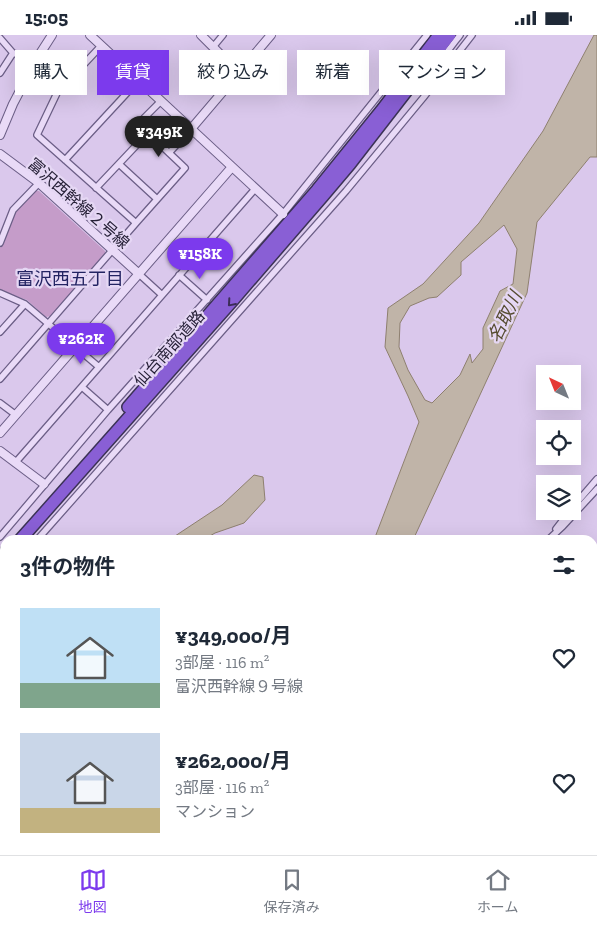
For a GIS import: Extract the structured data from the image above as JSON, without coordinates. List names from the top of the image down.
{
  "streets": {
    "highway": ["仙台南部道路"],
    "street": ["富沢西幹線２号線"]
  },
  "districts": ["富沢西五丁目"],
  "water": ["名取川"],
  "north": "top left",
  "page": {
    "status": "15:05",
    "chip": [
      "購入",
      "賃貸",
      "絞り込み",
      "新着",
      "マンション"
    ],
    "price": ["¥349K", "¥158K", "¥262K"],
    "heading": "3件の物件",
    "list": [
      {
        "name": "¥349,000/月",
        "note": "3部屋 · 116 m² · 富沢西幹線９号線"
      },
      {
        "name": "¥262,000/月",
        "note": "3部屋 · 116 m² · マンション"
      }
    ],
    "tabs": ["地図", "保存済み", "ホーム"]
  }
}
